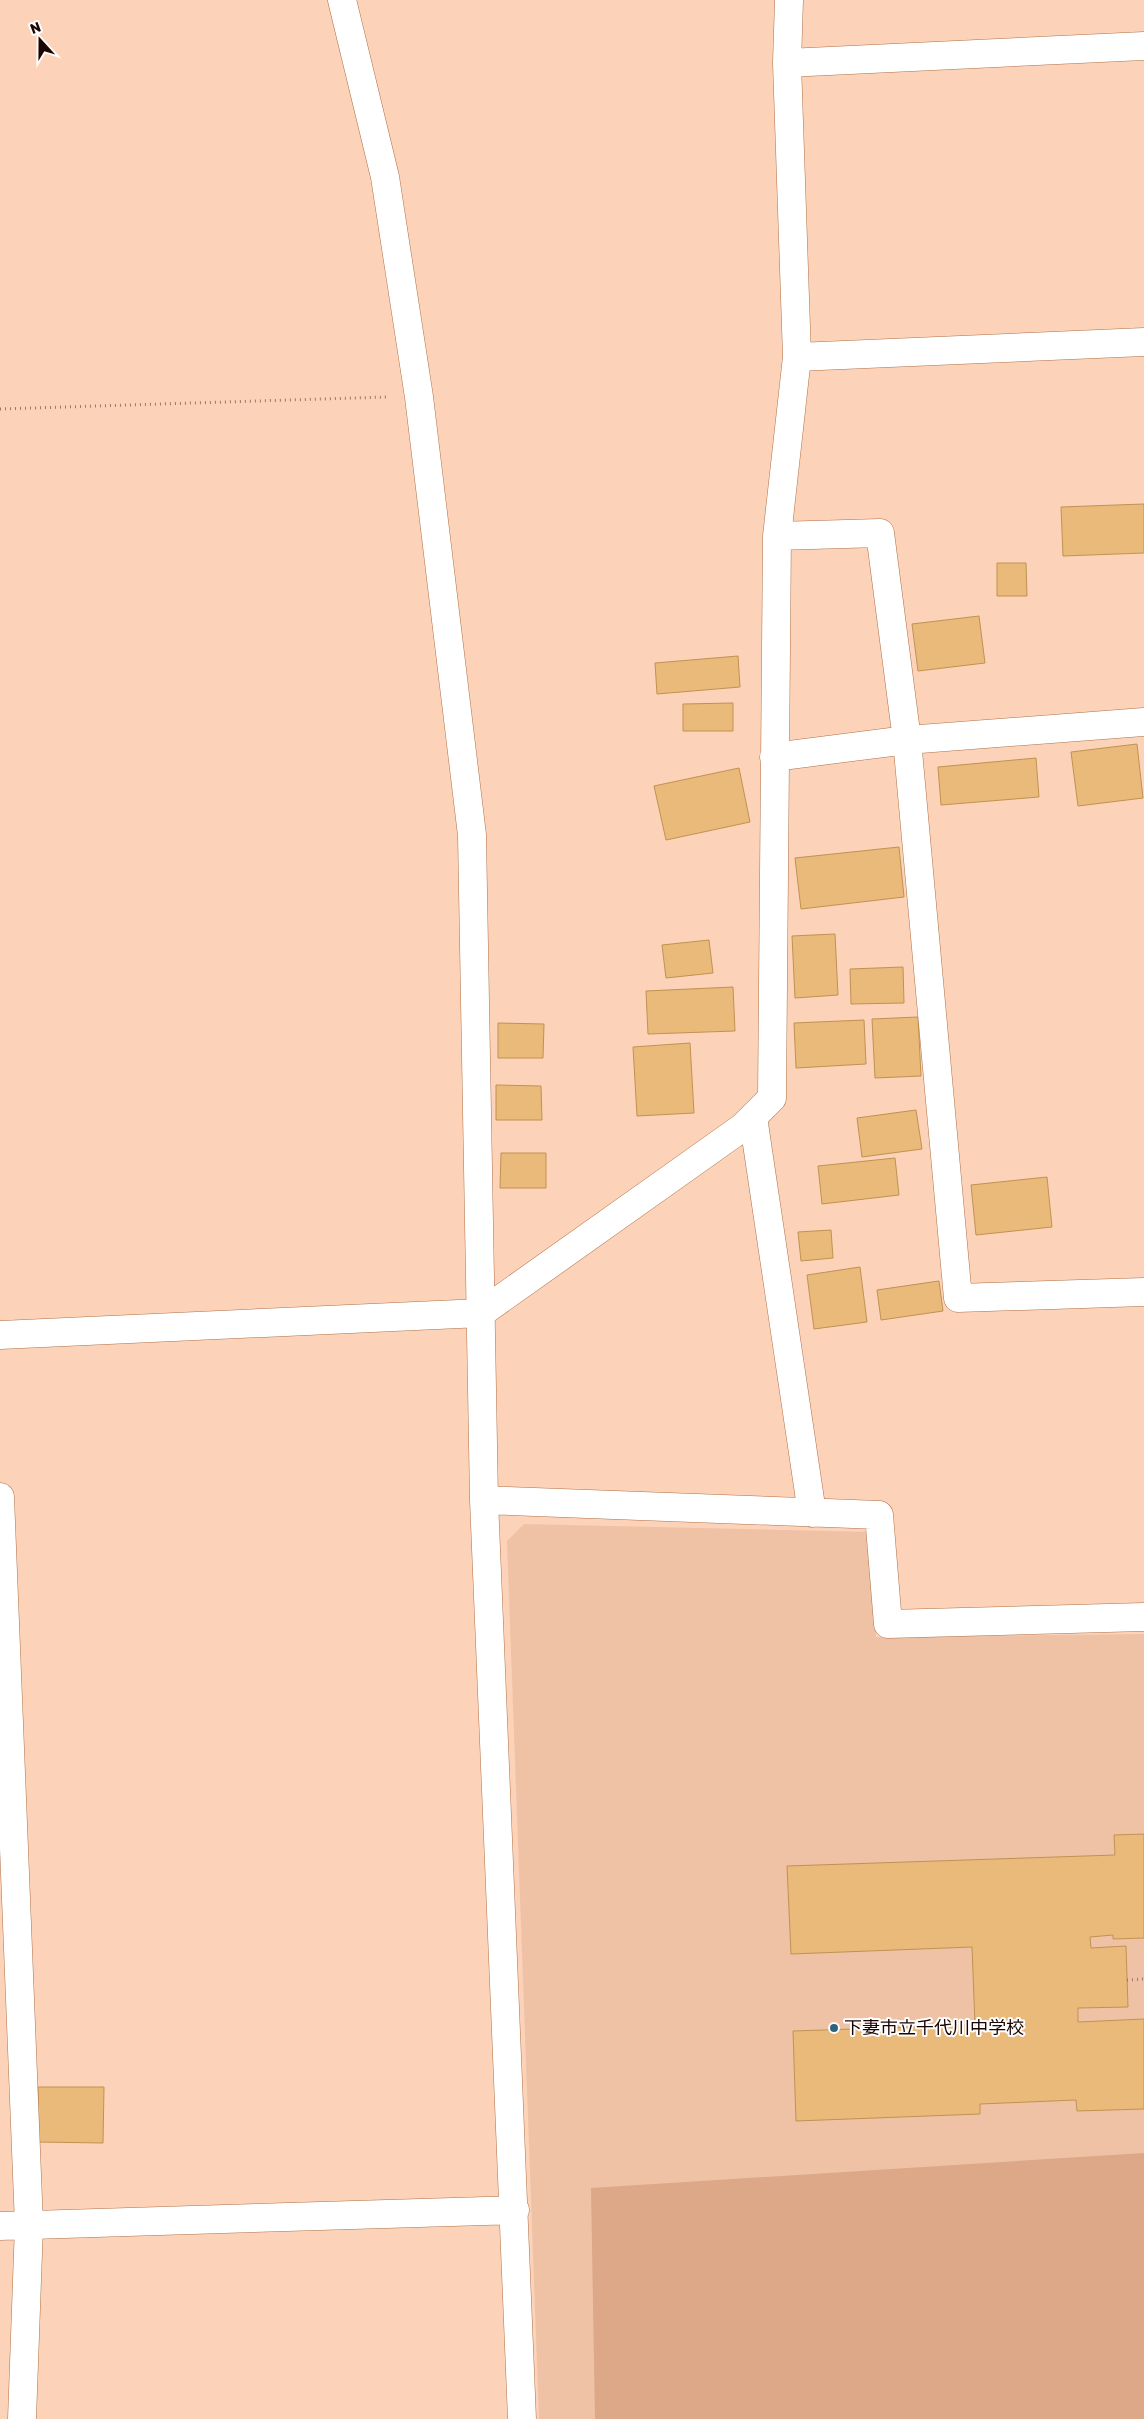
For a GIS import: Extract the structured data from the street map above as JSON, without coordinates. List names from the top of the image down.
{
  "places": ["下妻市立千代川中学校"],
  "north": "top"
}
